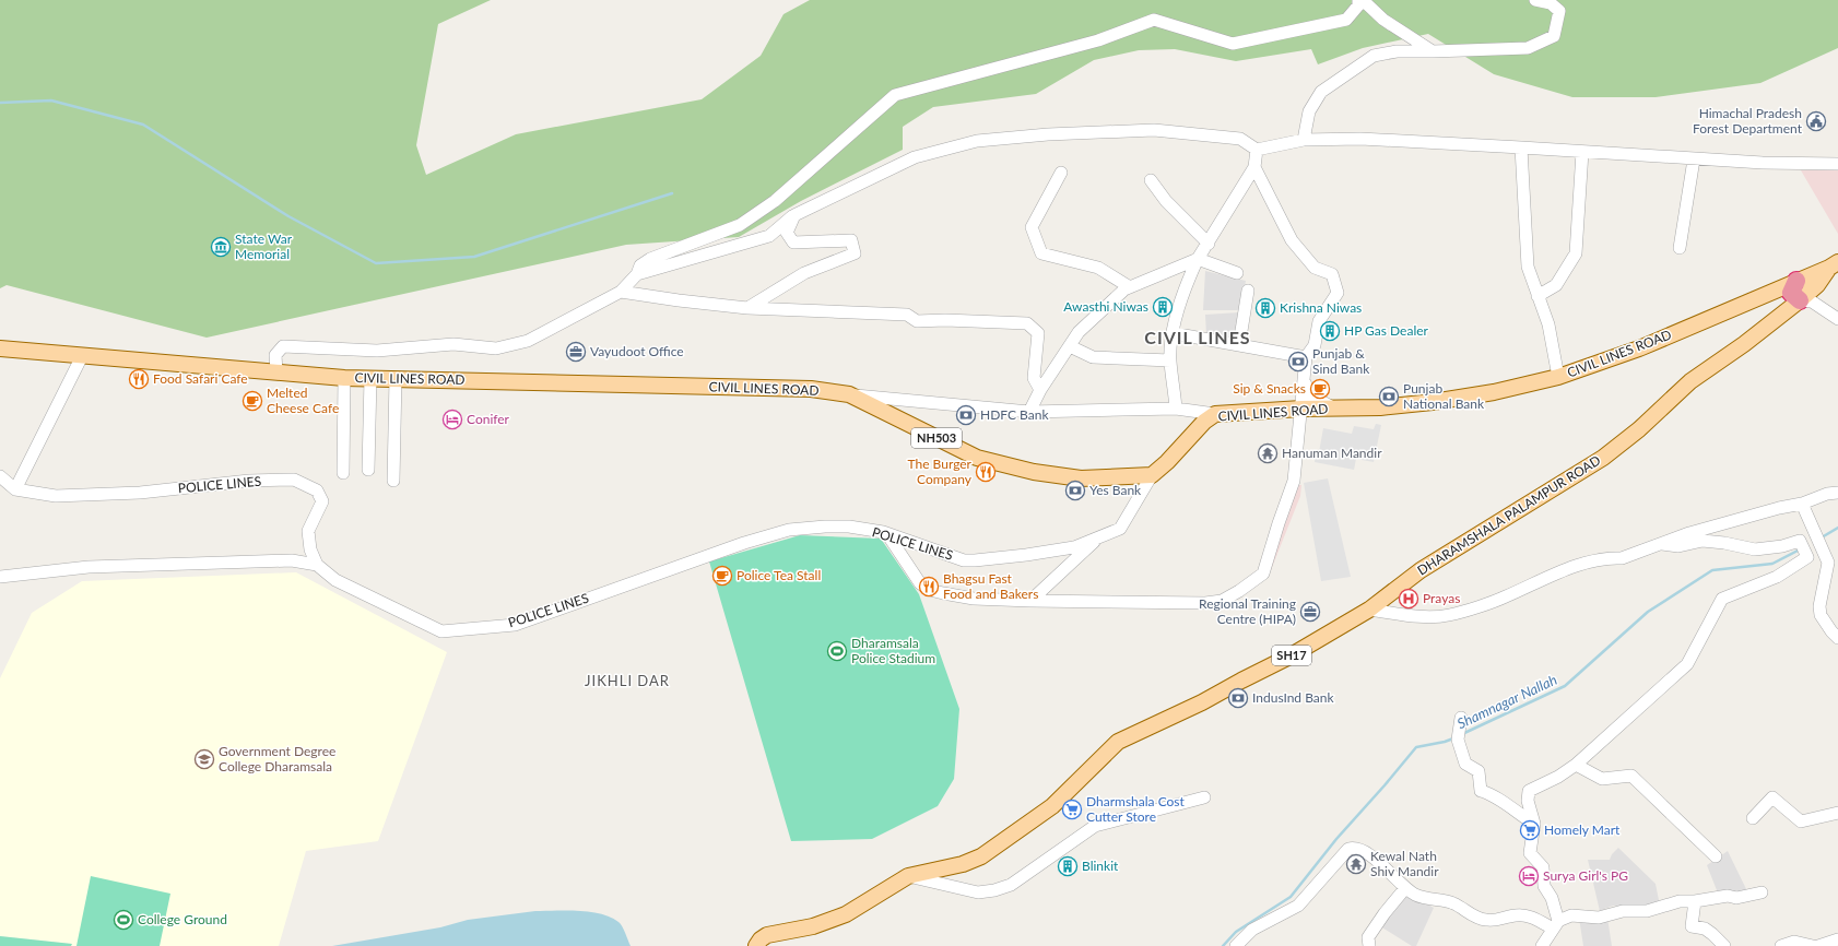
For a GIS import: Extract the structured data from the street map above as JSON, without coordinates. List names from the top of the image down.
{
  "streets": {
    "main road": [
      "CIVIL LINES ROAD",
      "NH503",
      "DHARAMSHALA PALAMPUR ROAD",
      "SH17"
    ],
    "street": ["POLICE LINES"]
  },
  "crossings": [
    ["CIVIL LINES ROAD", "POLICE LINES"],
    ["CIVIL LINES ROAD", "DHARAMSHALA PALAMPUR ROAD"]
  ],
  "districts": ["CIVIL LINES", "JIKHLI DAR"],
  "water": ["Shamnagar Nallah"],
  "places": {
    "public building": ["Himachal Pradesh Forest Department"],
    "museum": ["State War Memorial"],
    "building": [
      "Awasthi Niwas",
      "Krishna Niwas",
      "HP Gas Dealer",
      "Blinkit"
    ],
    "office": ["Vayudoot Office", "Regional Training Centre (HIPA)"],
    "bank": [
      "Punjab & Sind Bank",
      "Punjab National Bank",
      "HDFC Bank",
      "Yes Bank",
      "IndusInd Bank"
    ],
    "restaurant": ["Food Safari Cafe", "The Burger Company", "Bhagsu Fast Food and Bakers"],
    "cafe": ["Sip & Snacks", "Melted Cheese Cafe", "Police Tea Stall"],
    "hotel": ["Conifer", "Surya Girl's PG"],
    "temple": ["Hanuman Mandir", "Kewal Nath Shiv Mandir"],
    "hospital": ["Prayas"],
    "sports": ["Dharamsala Police Stadium", "College Ground"],
    "school or university": ["Government Degree College Dharamsala"],
    "supermarket": ["Dharmshala Cost Cutter Store", "Homely Mart"]
  }
}
